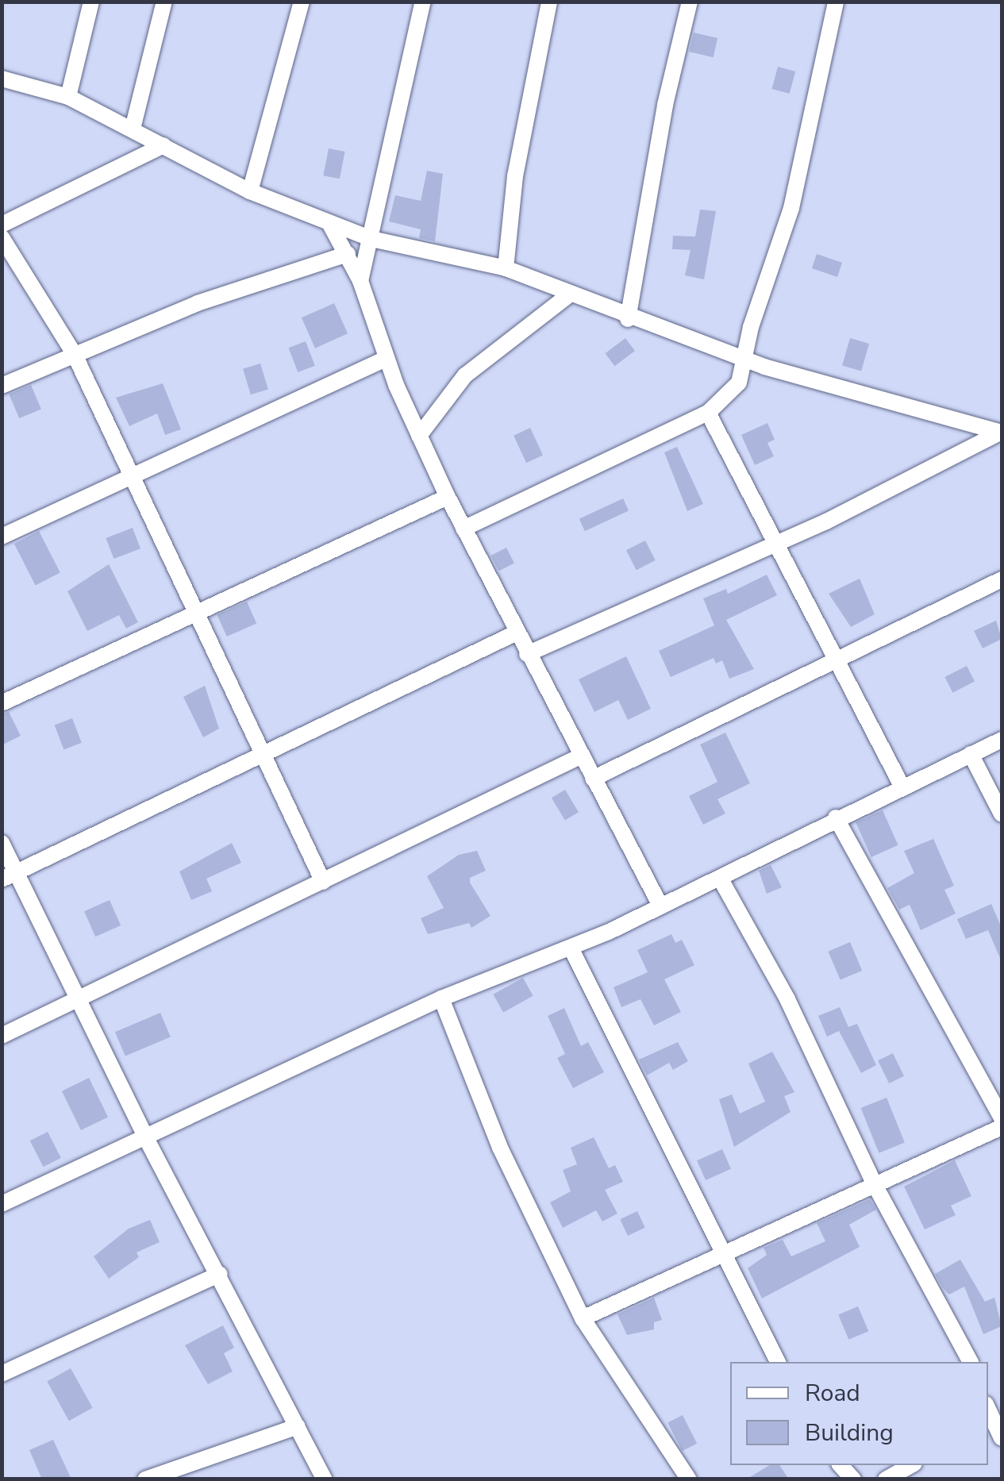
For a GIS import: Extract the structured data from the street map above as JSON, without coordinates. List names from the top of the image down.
{
  "legend": ["Road", "Building"]
}
